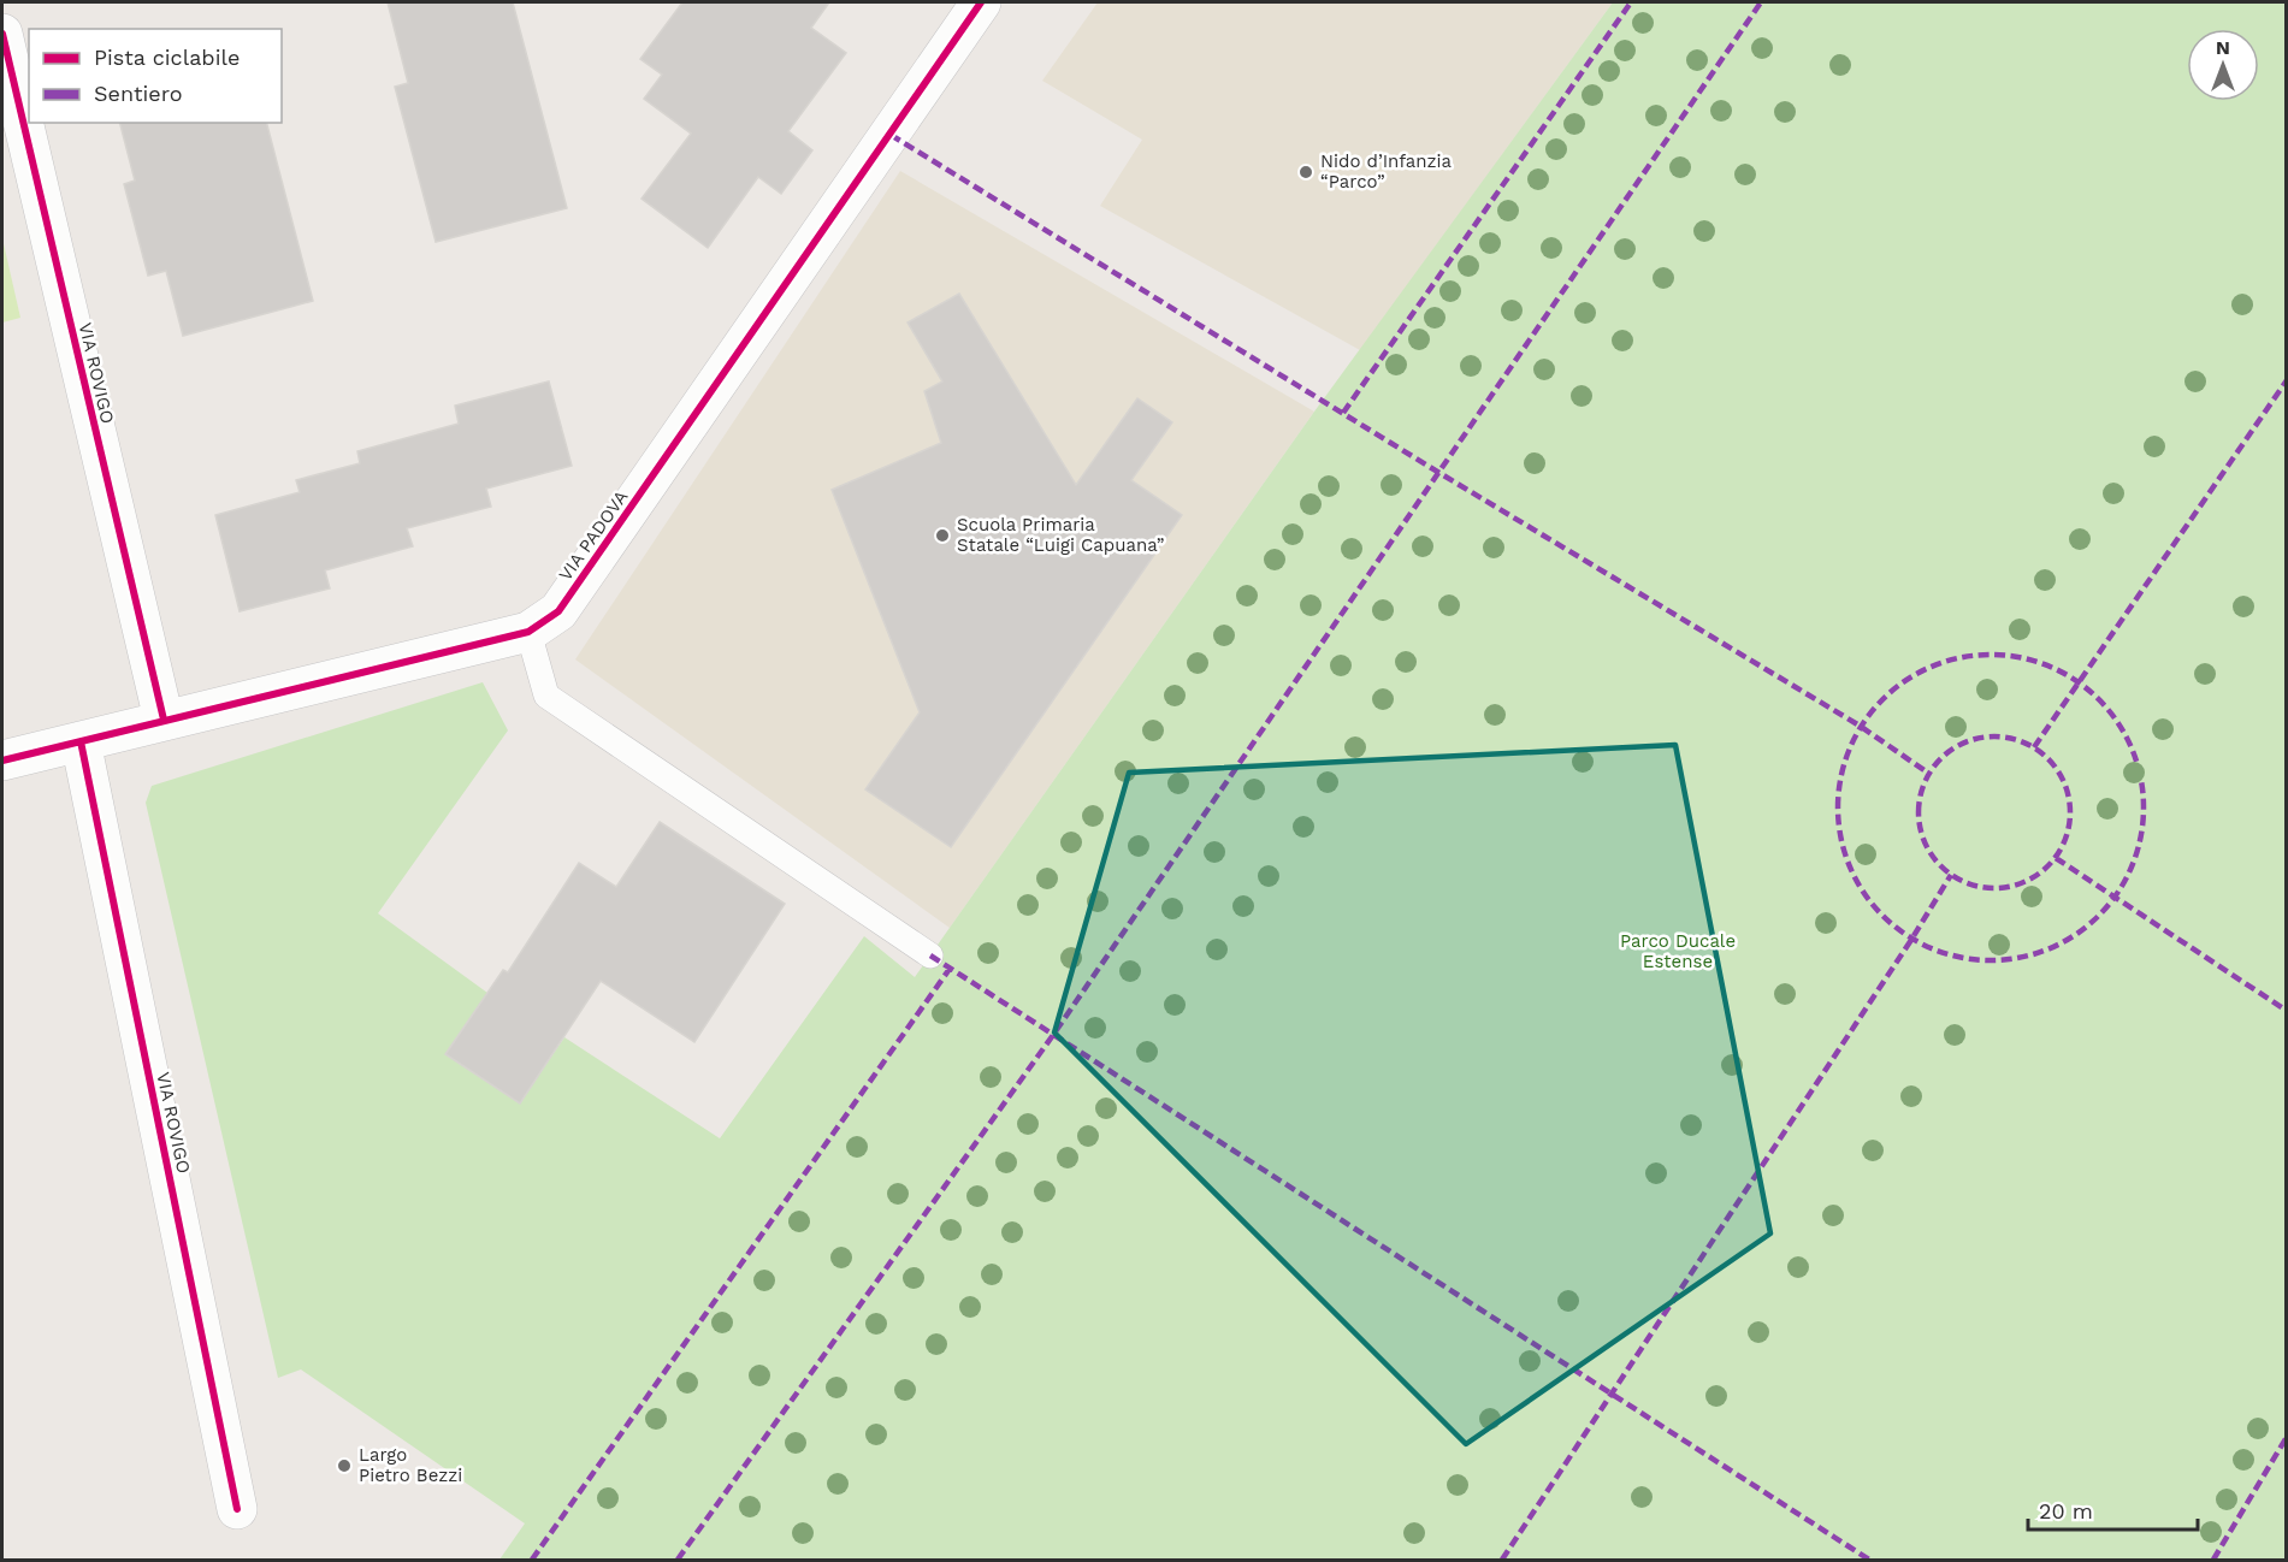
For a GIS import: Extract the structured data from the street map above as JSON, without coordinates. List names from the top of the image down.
{
  "streets": {
    "street": ["VIA ROVIGO", "VIA PADOVA"]
  },
  "crossings": [
    ["VIA ROVIGO", "VIA PADOVA"]
  ],
  "parks": ["Parco Ducale Estense"],
  "places": ["Nido d’Infanzia “Parco”", "Scuola Primaria Statale “Luigi Capuana”", "Largo Pietro Bezzi"],
  "legend": ["Pista ciclabile", "Sentiero"],
  "scale_bar": "20 m",
  "north": "top"
}
